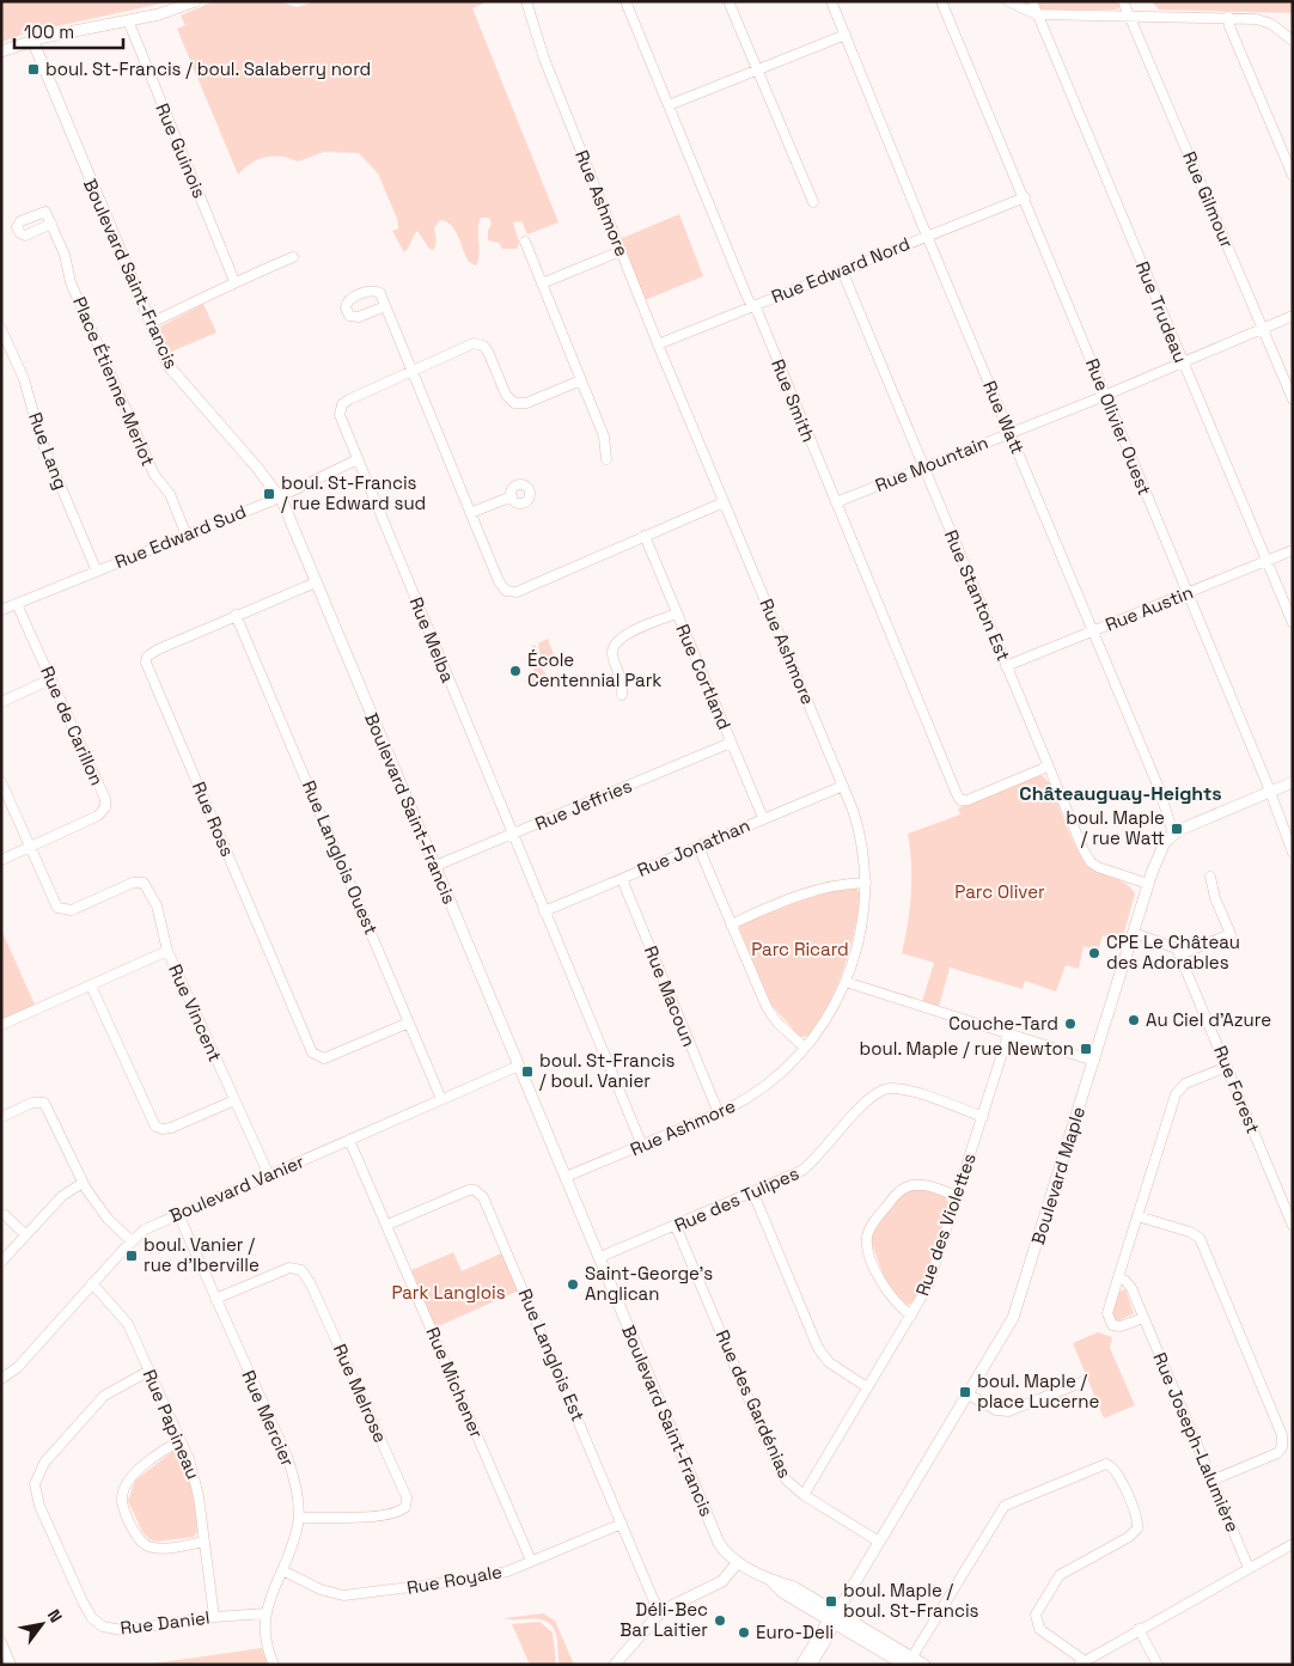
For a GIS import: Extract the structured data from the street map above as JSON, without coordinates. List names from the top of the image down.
{
  "streets": {
    "street": [
      "Rue Guinois",
      "Rue Gilmour",
      "Rue Ashmore",
      "Rue Edward Nord",
      "Boulevard Saint-Francis",
      "Rue Trudeau",
      "Place Étienne-Merlot",
      "Rue Smith",
      "Rue Watt",
      "Rue Olivier Ouest",
      "Rue Lang",
      "Rue Mountain",
      "Rue Edward Sud",
      "Rue Stanton Est",
      "Rue Austin",
      "Rue Melba",
      "Rue Cortland",
      "Rue de Carillon",
      "Rue Jeffries",
      "Rue Ross",
      "Rue Jonathan",
      "Rue Langlois Ouest",
      "Rue Macoun",
      "Rue Vincent",
      "Rue Forest",
      "Boulevard Maple",
      "Boulevard Vanier",
      "Rue des Tulipes",
      "Rue des Violettes",
      "Rue Langlois Est",
      "Rue Michener",
      "Rue Melrose",
      "Rue des Gardénias",
      "Rue Mercier",
      "Rue Papineau",
      "Rue Joseph-Lalumière",
      "Rue Royale",
      "Rue Daniel"
    ]
  },
  "crossings": [
    ["Rue Gilmour", "Rue Mountain"],
    ["Rue Ashmore", "Rue Edward Nord"],
    ["Rue Ashmore", "Boulevard Saint-Francis"],
    ["Rue Ashmore", "Rue Melba"],
    ["Rue Ashmore", "Rue Jonathan"],
    ["Rue Ashmore", "Rue Macoun"],
    ["Rue Edward Nord", "Rue Smith"],
    ["Rue Edward Nord", "Rue Watt"],
    ["Rue Edward Nord", "Rue Olivier Ouest"],
    ["Rue Edward Nord", "Rue Stanton Est"],
    ["Boulevard Saint-Francis", "Rue Edward Sud"],
    ["Boulevard Saint-Francis", "Rue Jeffries"],
    ["Boulevard Saint-Francis", "Rue Ross"],
    ["Boulevard Saint-Francis", "Boulevard Maple"],
    ["Boulevard Saint-Francis", "Boulevard Vanier"],
    ["Boulevard Saint-Francis", "Rue des Tulipes"],
    ["Rue Trudeau", "Rue Mountain"],
    ["Rue Trudeau", "Rue Austin"],
    ["Place Étienne-Merlot", "Rue Edward Sud"],
    ["Rue Smith", "Rue Mountain"],
    ["Rue Smith", "Rue Stanton Est"],
    ["Rue Watt", "Rue Mountain"],
    ["Rue Watt", "Rue Austin"],
    ["Rue Watt", "Boulevard Maple"],
    ["Rue Olivier Ouest", "Rue Mountain"],
    ["Rue Olivier Ouest", "Rue Austin"],
    ["Rue Lang", "Rue Edward Sud"],
    ["Rue Mountain", "Rue Stanton Est"],
    ["Rue Edward Sud", "Rue Melba"],
    ["Rue Edward Sud", "Rue de Carillon"],
    ["Rue Stanton Est", "Rue Austin"],
    ["Rue Stanton Est", "Boulevard Maple"],
    ["Rue Melba", "Rue Jeffries"],
    ["Rue Melba", "Rue Jonathan"],
    ["Rue Cortland", "Rue Jeffries"],
    ["Rue Cortland", "Rue Jonathan"],
    ["Rue Ross", "Rue Langlois Ouest"],
    ["Rue Jonathan", "Rue Macoun"],
    ["Rue Langlois Ouest", "Boulevard Vanier"],
    ["Rue Vincent", "Boulevard Vanier"],
    ["Boulevard Maple", "Rue des Gardénias"],
    ["Boulevard Vanier", "Rue Michener"],
    ["Boulevard Vanier", "Rue Mercier"],
    ["Boulevard Vanier", "Rue Papineau"],
    ["Rue des Tulipes", "Rue des Violettes"],
    ["Rue des Tulipes", "Rue des Gardénias"],
    ["Rue des Violettes", "Rue des Gardénias"],
    ["Rue Langlois Est", "Rue Michener"],
    ["Rue Langlois Est", "Rue Royale"],
    ["Rue Michener", "Rue Royale"],
    ["Rue Melrose", "Rue Mercier"],
    ["Rue Mercier", "Rue Royale"],
    ["Rue Mercier", "Rue Daniel"],
    ["Rue Papineau", "Rue Daniel"]
  ],
  "districts": ["Châteauguay-Heights"],
  "parks": ["Parc Oliver", "Parc Ricard", "Park Langlois"],
  "places": {
    "transit": [
      "boul. St-Francis / boul. Salaberry nord",
      "boul. St-Francis / rue Edward sud",
      "boul. Maple / rue Watt",
      "boul. Maple / rue Newton",
      "boul. St-Francis / boul. Vanier",
      "boul. Vanier / rue d'Iberville",
      "boul. Maple / place Lucerne",
      "boul. Maple / boul. St-Francis"
    ],
    "other": [
      "École Centennial Park",
      "CPE Le Château des Adorables",
      "Au Ciel d'Azure",
      "Couche-Tard",
      "Saint-George's Anglican",
      "Déli-Bec Bar Laitier",
      "Euro-Deli"
    ]
  },
  "scale_bar": "100 m",
  "north": "top right"
}
